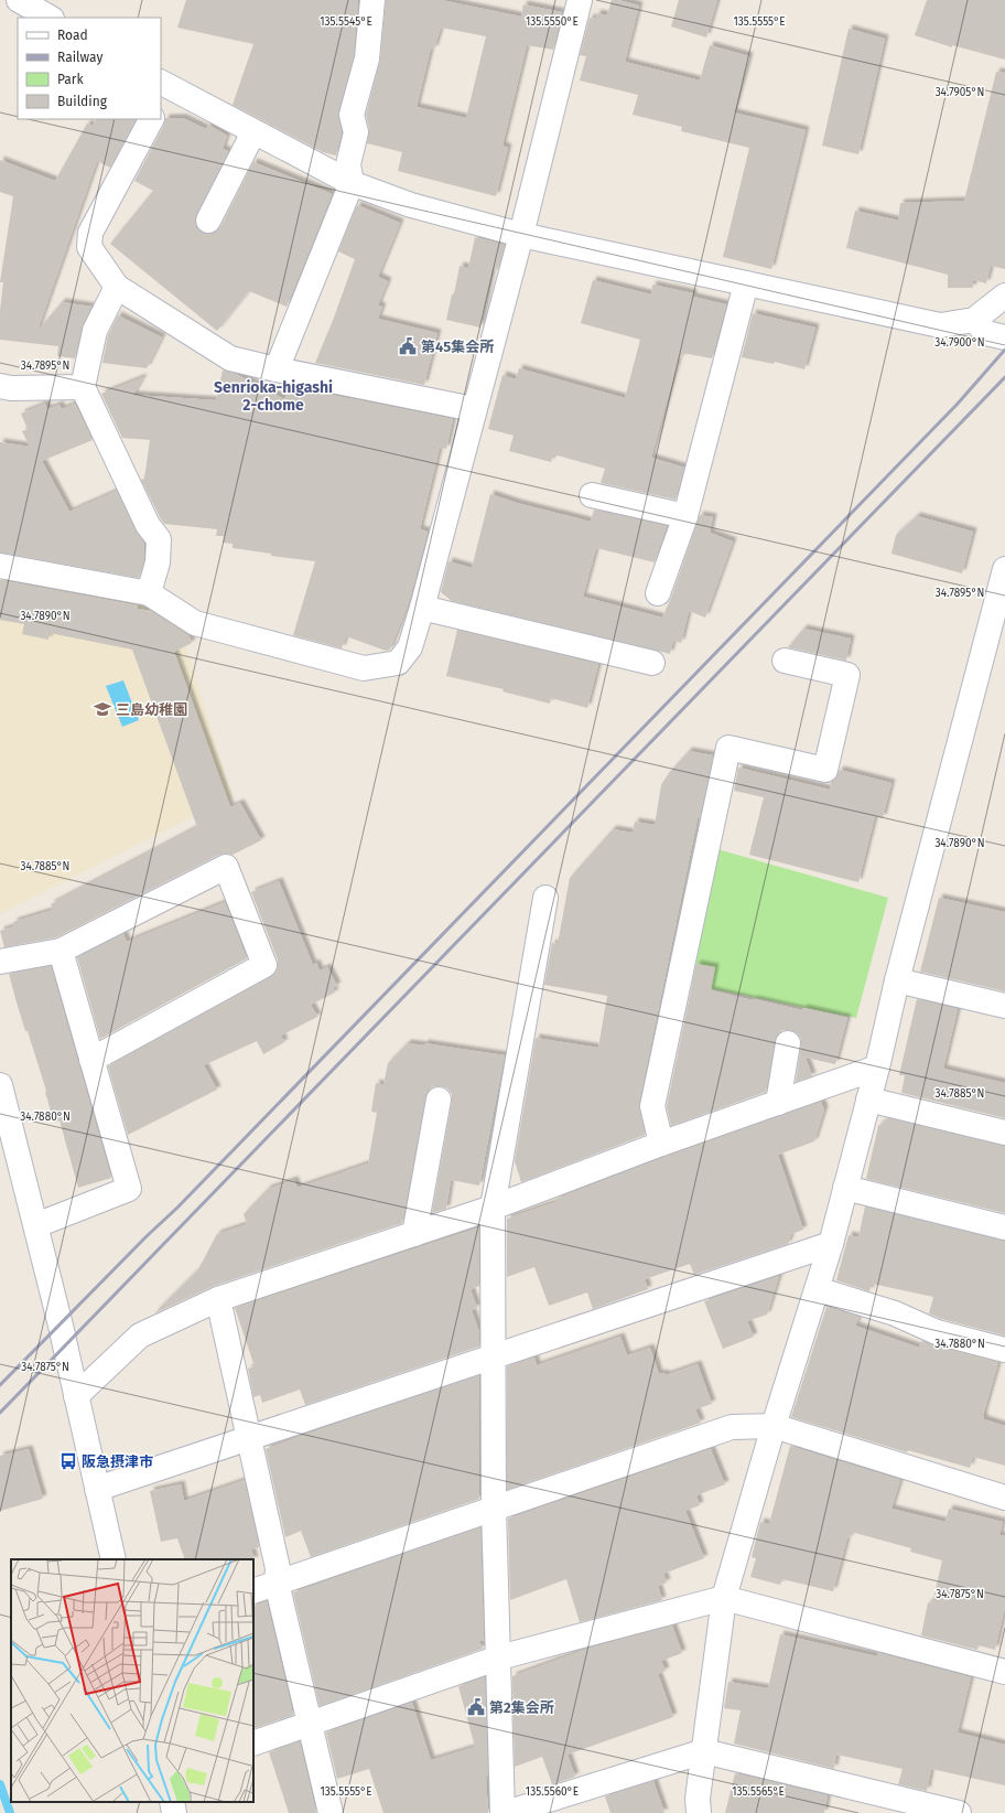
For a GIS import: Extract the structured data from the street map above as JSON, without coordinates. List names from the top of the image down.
{
  "districts": ["Senrioka-higashi 2-chome"],
  "places": {
    "public building": ["第45集会所", "第2集会所"],
    "school or university": ["三島幼稚園"],
    "bus stop": ["阪急摂津市"]
  },
  "legend": [
    "Road",
    "Railway",
    "Park",
    "Building"
  ],
  "coordinates": [
    "135.5545°E",
    "135.5550°E",
    "135.5555°E",
    "34.7905°N",
    "34.7900°N",
    "34.7895°N",
    "34.7890°N",
    "34.7885°N",
    "34.7880°N",
    "34.7875°N",
    "135.5560°E",
    "135.5565°E"
  ]
}
